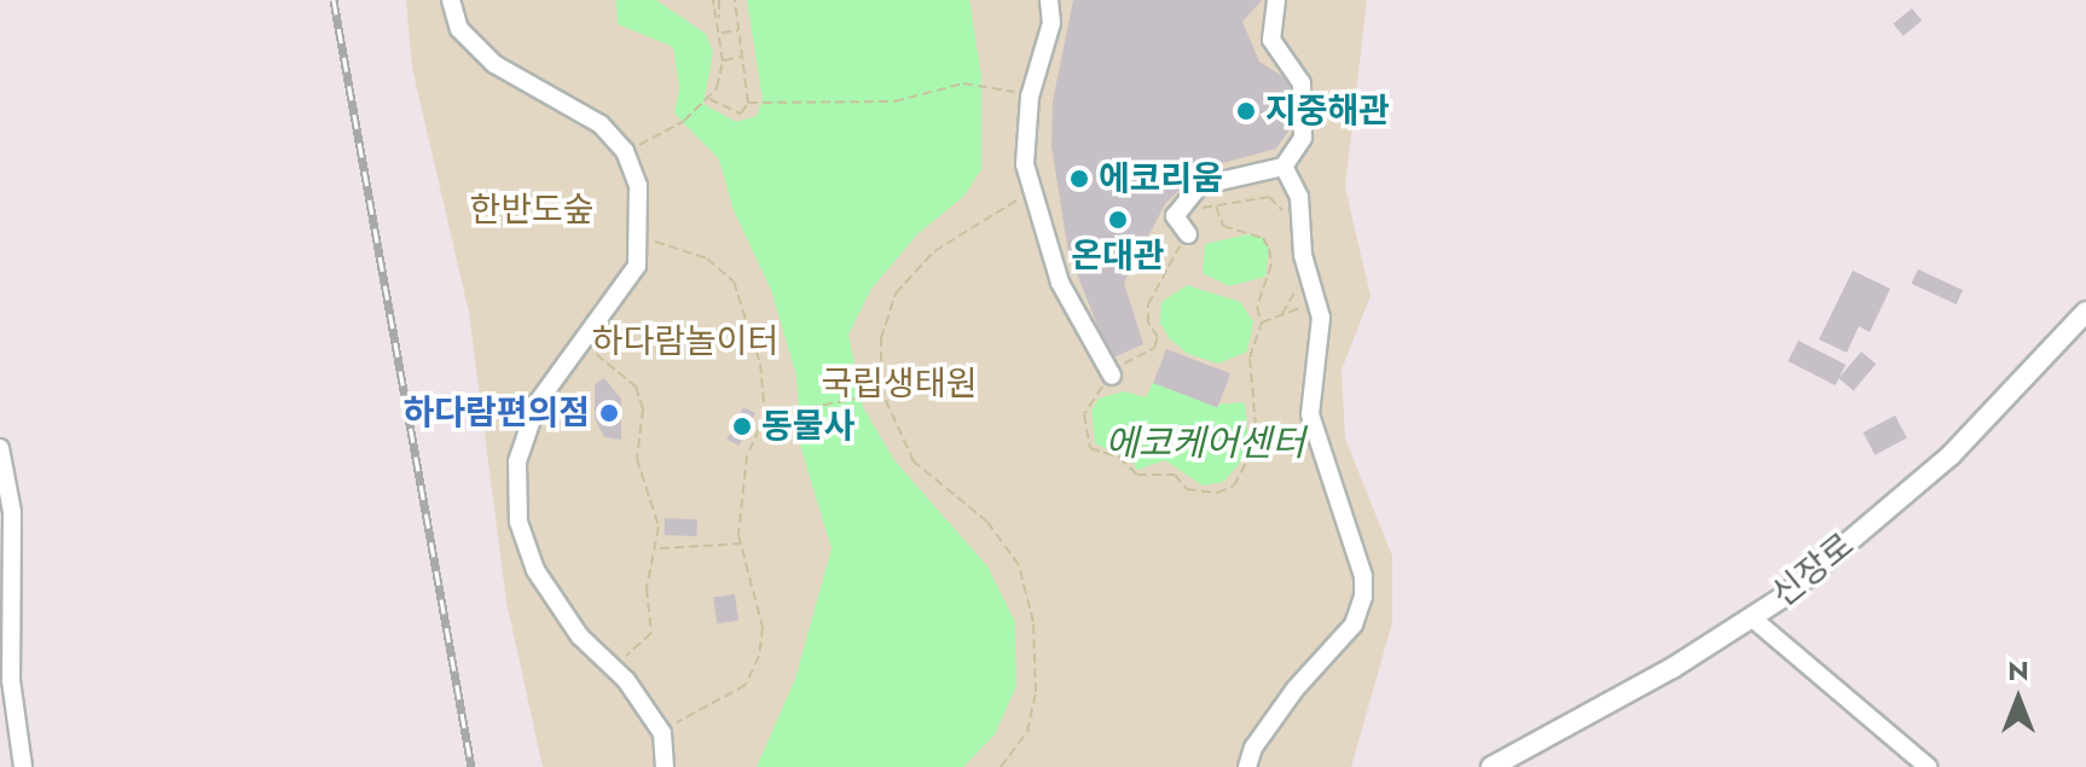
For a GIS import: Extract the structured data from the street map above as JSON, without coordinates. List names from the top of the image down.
{
  "streets": {
    "street": ["신장로"]
  },
  "water": ["에코케어센터"],
  "parks": ["한반도숲", "하다람놀이터", "국립생태원"],
  "places": [
    "지중해관",
    "에코리움",
    "온대관",
    "하다람편의점",
    "동물사"
  ],
  "north": "top"
}
